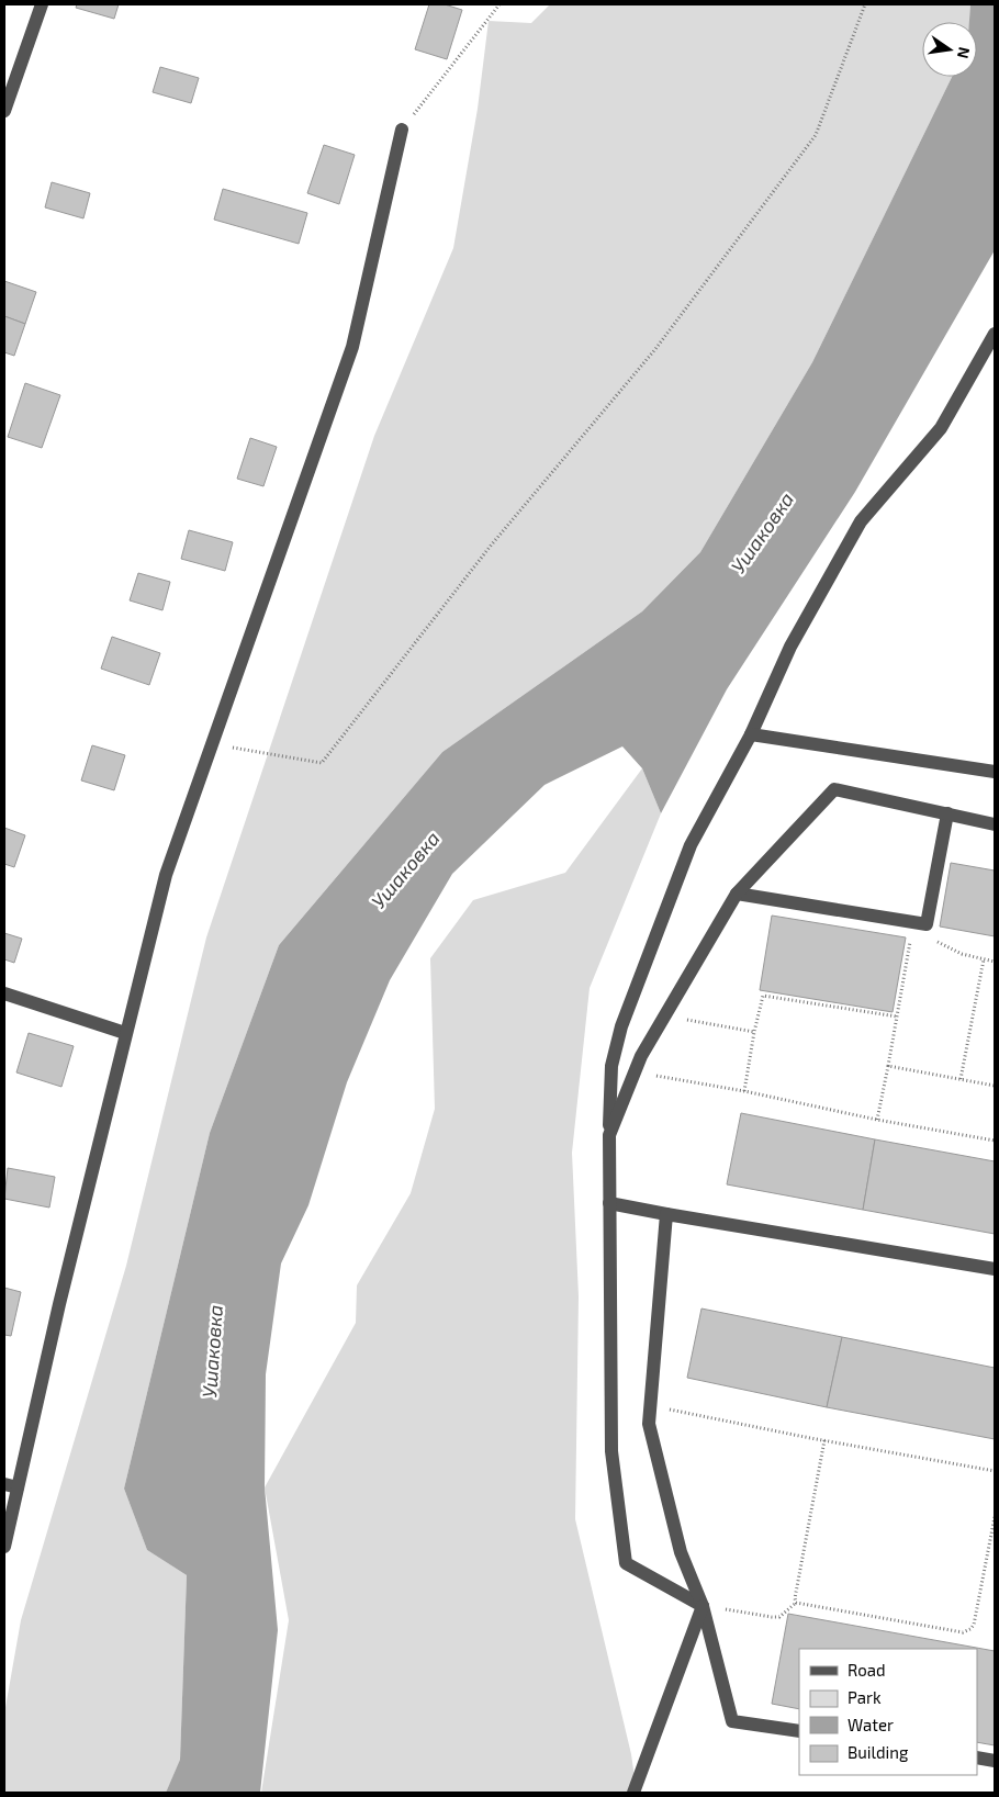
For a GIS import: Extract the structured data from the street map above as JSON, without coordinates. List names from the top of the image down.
{
  "water": ["Ушаковка"],
  "legend": [
    "Road",
    "Park",
    "Water",
    "Building"
  ],
  "north": "right"
}
